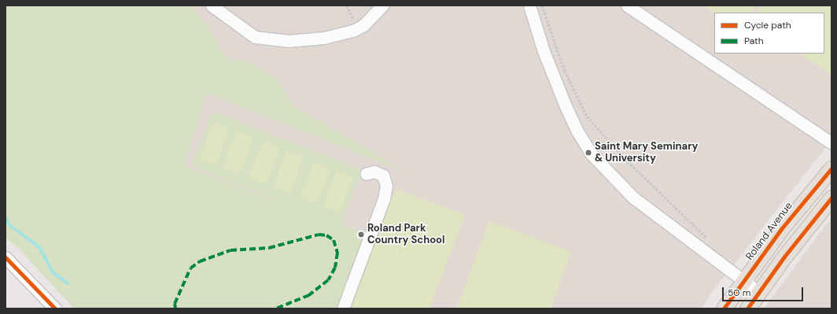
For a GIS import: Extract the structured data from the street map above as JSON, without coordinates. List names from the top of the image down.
{
  "streets": {
    "main road": ["Roland Avenue"]
  },
  "places": ["Saint Mary Seminary & University", "Roland Park Country School"],
  "legend": ["Cycle path", "Path"],
  "scale_bar": "50 m"
}
